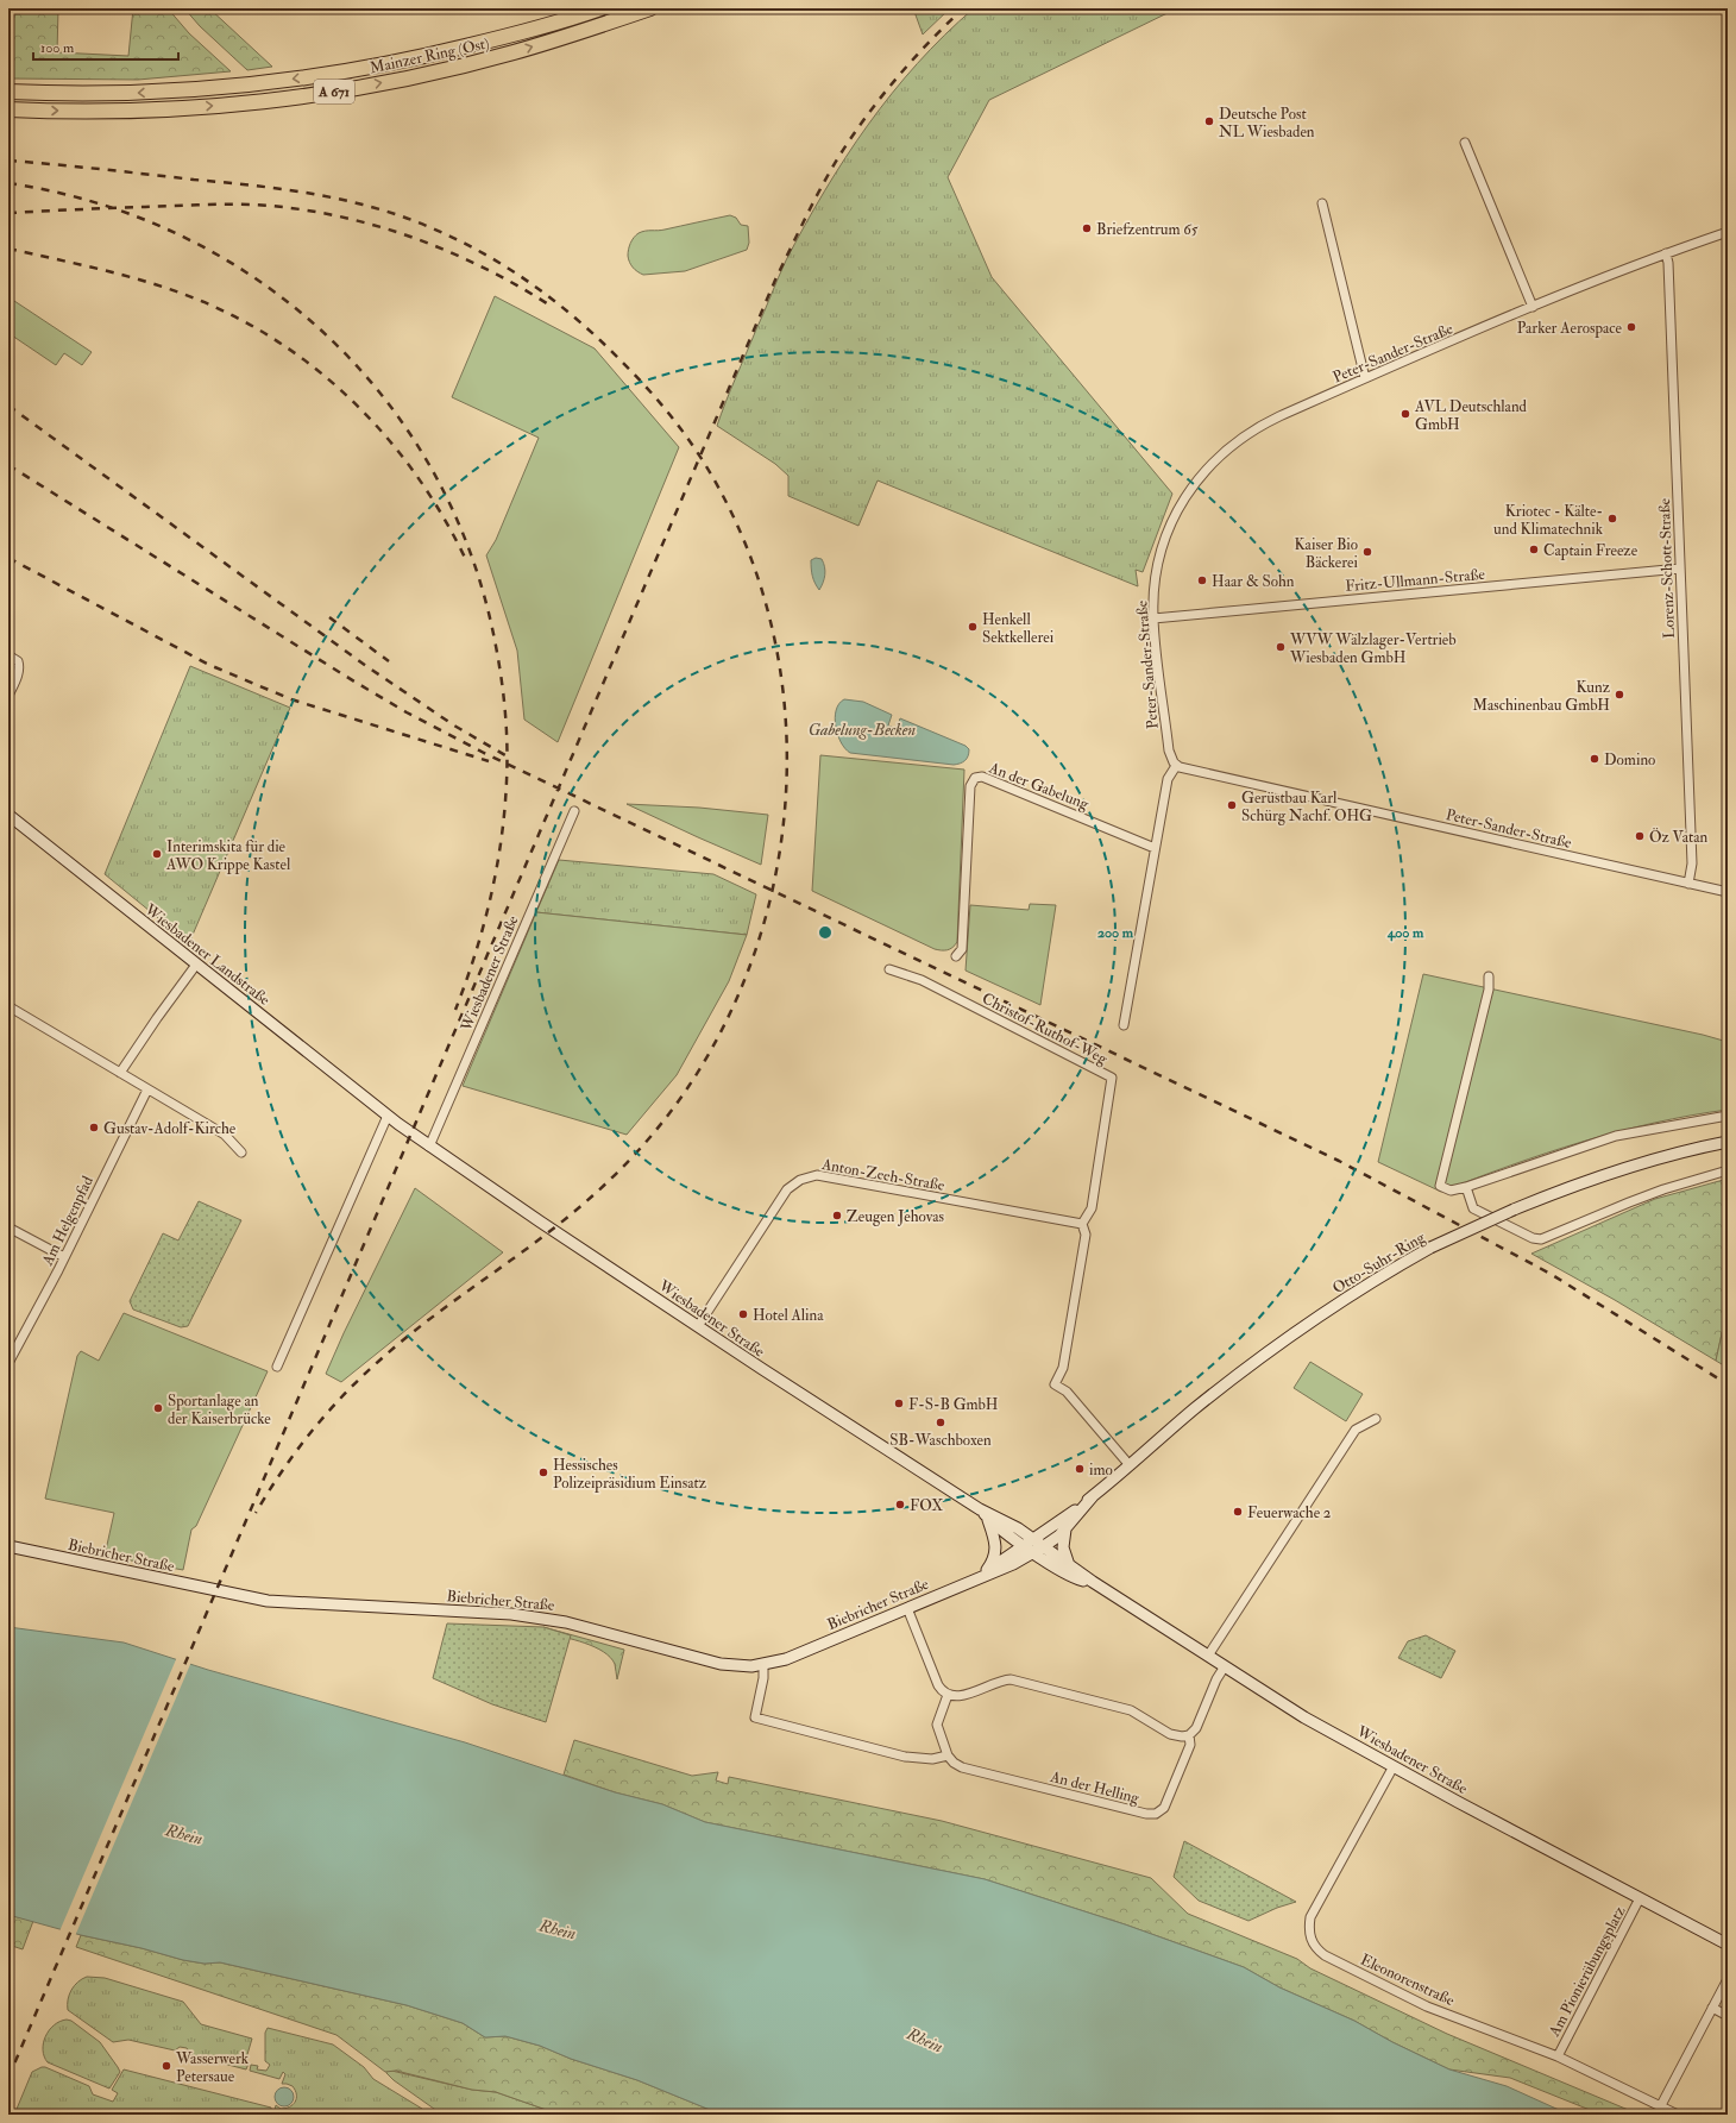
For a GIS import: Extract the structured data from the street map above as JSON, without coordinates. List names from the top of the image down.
{
  "streets": {
    "highway": ["Mainzer Ring (Ost)", "A 671"],
    "street": [
      "Peter-Sander-Straße",
      "Lorenz-Schott-Straße",
      "Fritz-Ullmann-Straße",
      "An der Gabelung",
      "Wiesbadener Landstraße",
      "Wiesbadener Straße",
      "Christof-Ruthof-Weg",
      "Anton-Zeeh-Straße",
      "Am Helgenpfad",
      "Otto-Suhr-Ring",
      "Biebricher Straße",
      "An der Helling",
      "Am Pionierübungsplatz",
      "Eleonorenstraße"
    ]
  },
  "crossings": [
    ["Peter-Sander-Straße", "Lorenz-Schott-Straße"],
    ["Peter-Sander-Straße", "Fritz-Ullmann-Straße"],
    ["Lorenz-Schott-Straße", "Fritz-Ullmann-Straße"],
    ["Wiesbadener Landstraße", "Wiesbadener Straße"],
    ["Wiesbadener Straße", "Anton-Zeeh-Straße"],
    ["Wiesbadener Straße", "Otto-Suhr-Ring"],
    ["Wiesbadener Straße", "Biebricher Straße"],
    ["Wiesbadener Straße", "An der Helling"],
    ["Wiesbadener Straße", "Am Pionierübungsplatz"],
    ["Wiesbadener Straße", "Eleonorenstraße"],
    ["Christof-Ruthof-Weg", "Anton-Zeeh-Straße"],
    ["Christof-Ruthof-Weg", "Otto-Suhr-Ring"],
    ["Otto-Suhr-Ring", "Biebricher Straße"],
    ["Am Pionierübungsplatz", "Eleonorenstraße"]
  ],
  "water": ["Gabelung-Becken", "Rhein"],
  "places": [
    "Deutsche Post NL Wiesbaden",
    "Briefzentrum 65",
    "Parker Aerospace",
    "AVL Deutschland GmbH",
    "Kriotec - Kälte- und Klimatechnik",
    "Captain Freeze",
    "Kaiser Bio Bäckerei",
    "Haar & Sohn",
    "Henkell Sektkellerei",
    "WVW Wälzlager-Vertrieb Wiesbaden GmbH",
    "Kunz Maschinenbau GmbH",
    "Domino",
    "Gerüstbau Karl Schürg Nachf. OHG",
    "Öz Vatan",
    "Interimskita für die AWO Krippe Kastel",
    "Gustav-Adolf-Kirche",
    "Zeugen Jehovas",
    "Hotel Alina",
    "F-S-B GmbH",
    "Sportanlage an der Kaiserbrücke",
    "SB-Waschboxen",
    "imo",
    "Hessisches Polizeipräsidium Einsatz",
    "FOX",
    "Feuerwache 2",
    "Wasserwerk Petersaue"
  ],
  "scale_bar": "100 m",
  "rings": ["200 m", "400 m"]
}
